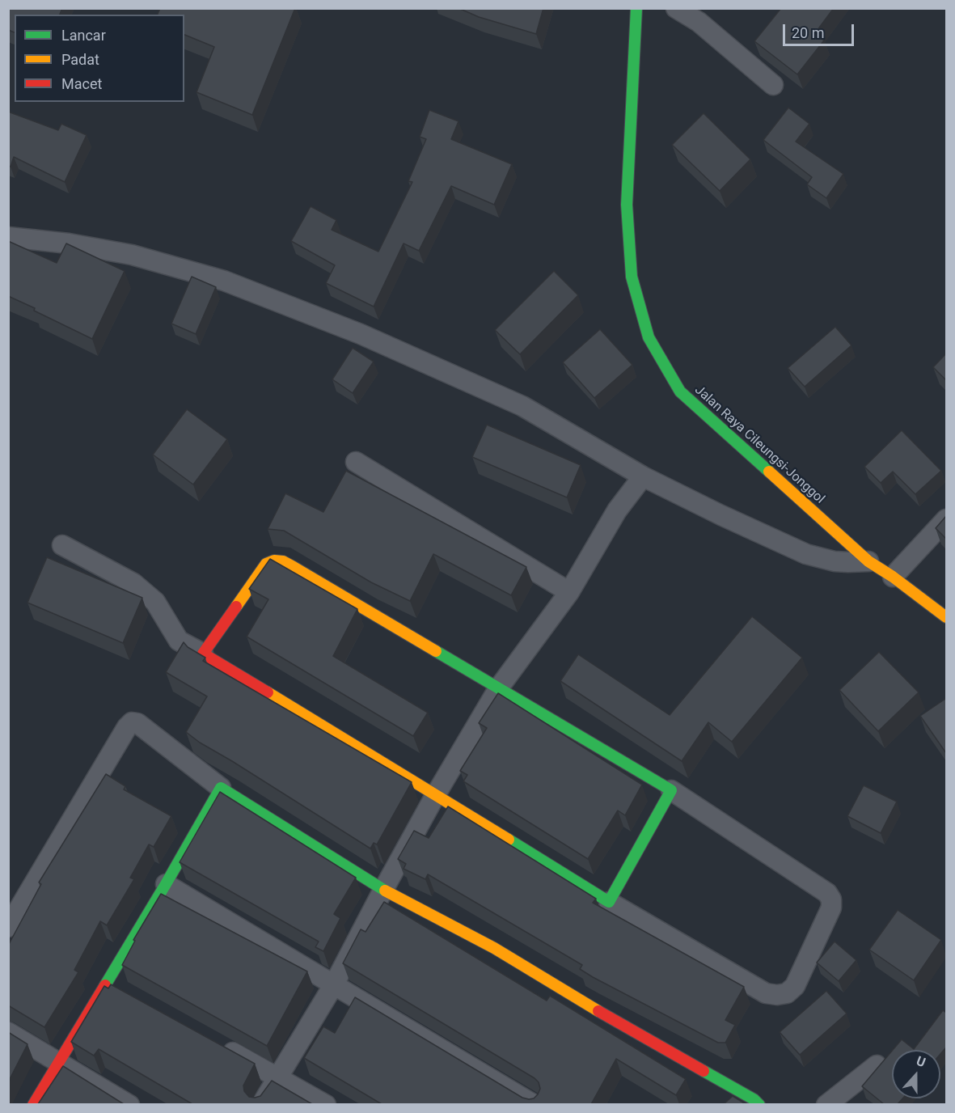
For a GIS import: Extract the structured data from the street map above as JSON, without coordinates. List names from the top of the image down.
{
  "streets": {
    "street": ["Jalan Raya Cileungsi-Jonggol"]
  },
  "legend": ["Lancar", "Padat", "Macet"],
  "scale_bar": "20 m",
  "north": "top"
}
